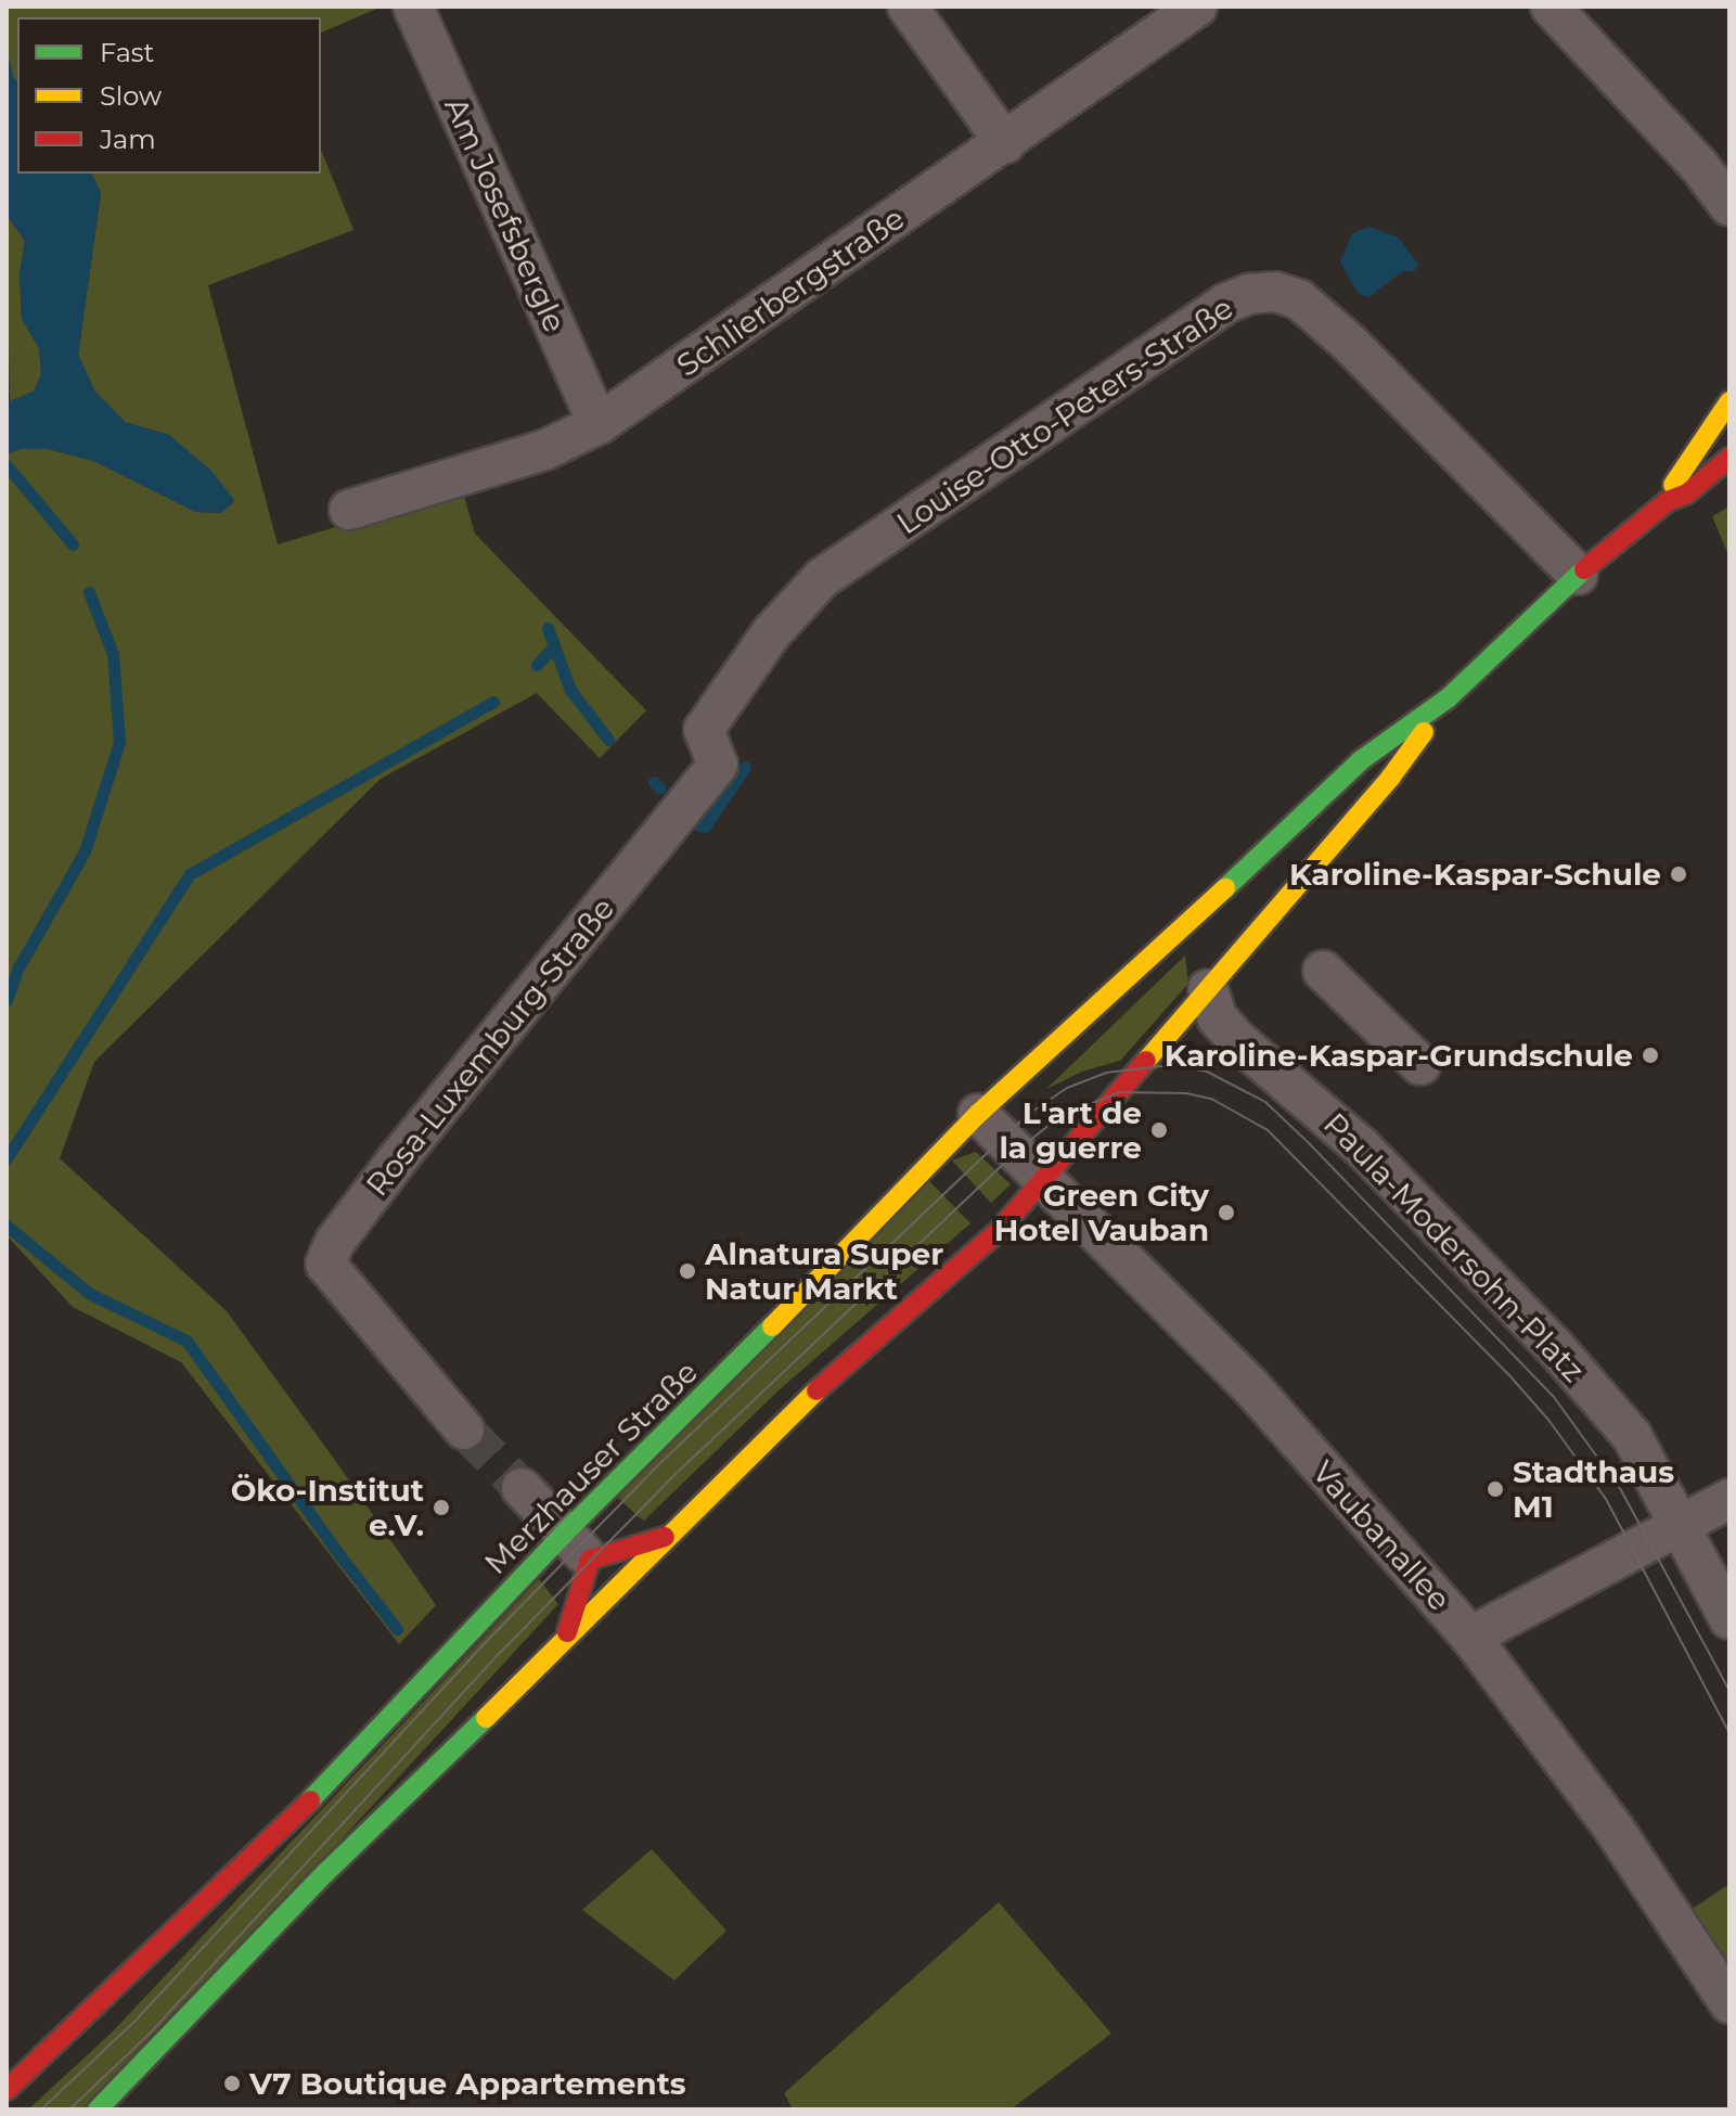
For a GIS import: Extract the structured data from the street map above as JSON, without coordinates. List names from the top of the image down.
{
  "streets": {
    "main road": ["Merzhauser Straße"],
    "street": [
      "Am Josefsbergle",
      "Schlierbergstraße",
      "Louise-Otto-Peters-Straße",
      "Rosa-Luxemburg-Straße",
      "Paula-Modersohn-Platz",
      "Vaubanallee"
    ]
  },
  "crossings": [
    ["Am Josefsbergle", "Schlierbergstraße"],
    ["Louise-Otto-Peters-Straße", "Rosa-Luxemburg-Straße"],
    ["Louise-Otto-Peters-Straße", "Merzhauser Straße"],
    ["Paula-Modersohn-Platz", "Merzhauser Straße"],
    ["Merzhauser Straße", "Vaubanallee"]
  ],
  "places": [
    "Karoline-Kaspar-Schule",
    "Karoline-Kaspar-Grundschule",
    "L'art de la guerre",
    "Green City Hotel Vauban",
    "Alnatura Super Natur Markt",
    "Stadthaus M1",
    "Öko-Institut e.V.",
    "V7 Boutique Appartements"
  ],
  "legend": ["Fast", "Slow", "Jam"]
}
